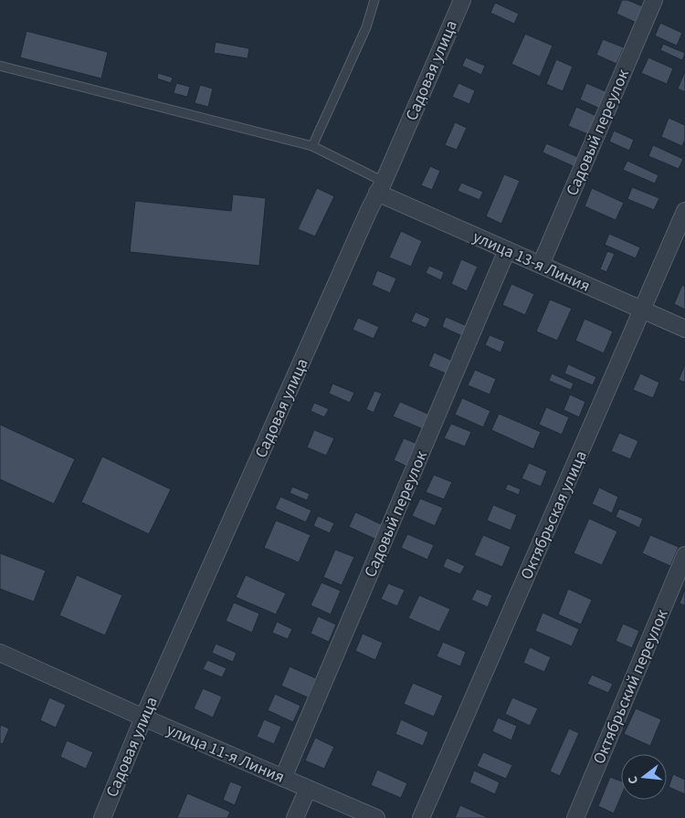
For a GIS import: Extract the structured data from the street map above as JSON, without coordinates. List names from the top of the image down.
{
  "streets": {
    "street": [
      "Садовая улица",
      "Садовый переулок",
      "улица 13-я Линия",
      "Октябрьская улица",
      "Октябрьский переулок",
      "улица 11-я Линия"
    ]
  },
  "crossings": [
    ["Садовая улица", "улица 13-я Линия"],
    ["Садовая улица", "улица 11-я Линия"],
    ["Садовый переулок", "улица 13-я Линия"],
    ["Садовый переулок", "улица 11-я Линия"],
    ["улица 13-я Линия", "Октябрьская улица"]
  ],
  "north": "left"
}
